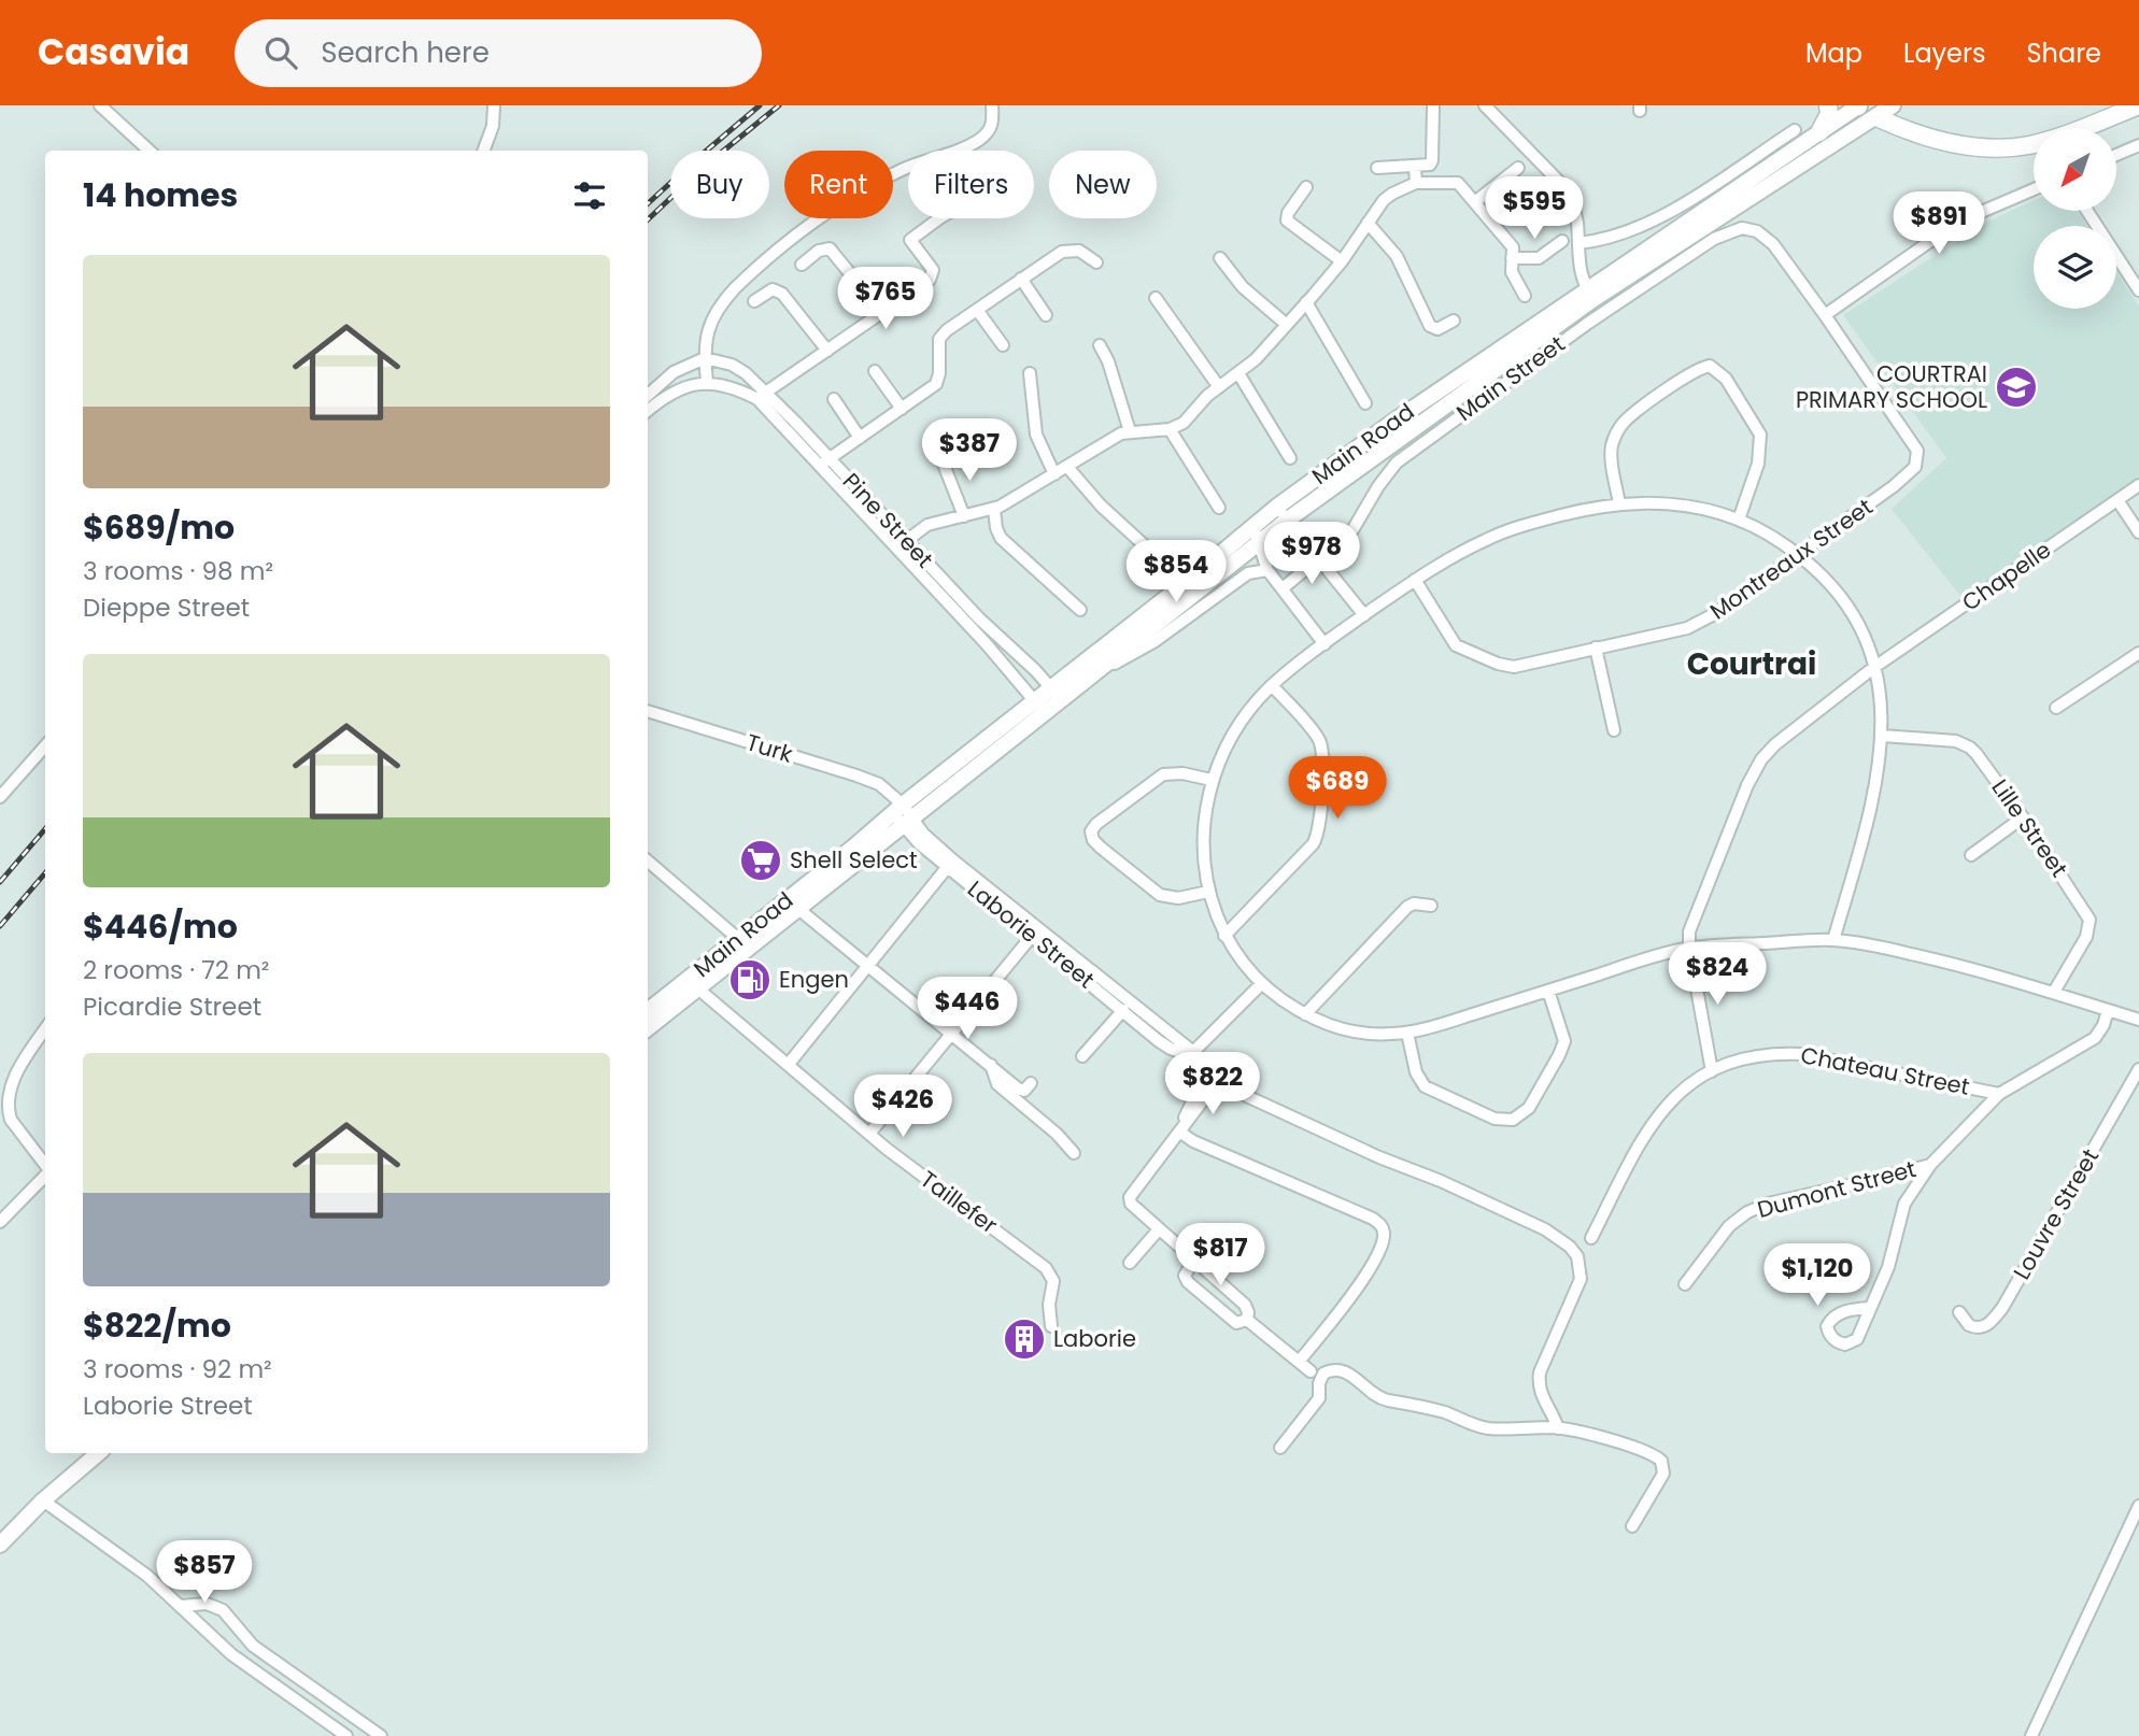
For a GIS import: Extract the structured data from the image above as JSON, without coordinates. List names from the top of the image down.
{
  "streets": {
    "main road": ["Main Road"],
    "street": [
      "Main Street",
      "Pine Street",
      "Montreaux Street",
      "Chapelle",
      "Turk",
      "Lille Street",
      "Laborie Street",
      "Chateau Street",
      "Dumont Street",
      "Taillefer",
      "Louvre Street"
    ]
  },
  "crossings": [
    ["Main Street", "Montreaux Street"],
    ["Main Road", "Pine Street"],
    ["Main Road", "Turk"],
    ["Main Road", "Laborie Street"],
    ["Main Road", "Taillefer"],
    ["Turk", "Laborie Street"]
  ],
  "districts": ["Courtrai"],
  "places": {
    "school or university": ["COURTRAI PRIMARY SCHOOL"],
    "supermarket": ["Shell Select"],
    "fuel station": ["Engen"],
    "building": ["Laborie"]
  },
  "north": "bottom left",
  "page": {
    "header": "Casavia",
    "search": "Search here",
    "nav": ["Map", "Layers", "Share"],
    "chip": [
      "Buy",
      "Rent",
      "Filters",
      "New"
    ],
    "heading": "14 homes",
    "price": [
      "$595",
      "$891",
      "$765",
      "$387",
      "$978",
      "$854",
      "$689",
      "$824",
      "$446",
      "$822",
      "$426",
      "$817",
      "$1,120",
      "$857"
    ],
    "list": [
      {
        "name": "$689/mo",
        "note": "3 rooms · 98 m² · Dieppe Street"
      },
      {
        "name": "$446/mo",
        "note": "2 rooms · 72 m² · Picardie Street"
      },
      {
        "name": "$822/mo",
        "note": "3 rooms · 92 m² · Laborie Street"
      }
    ]
  }
}
